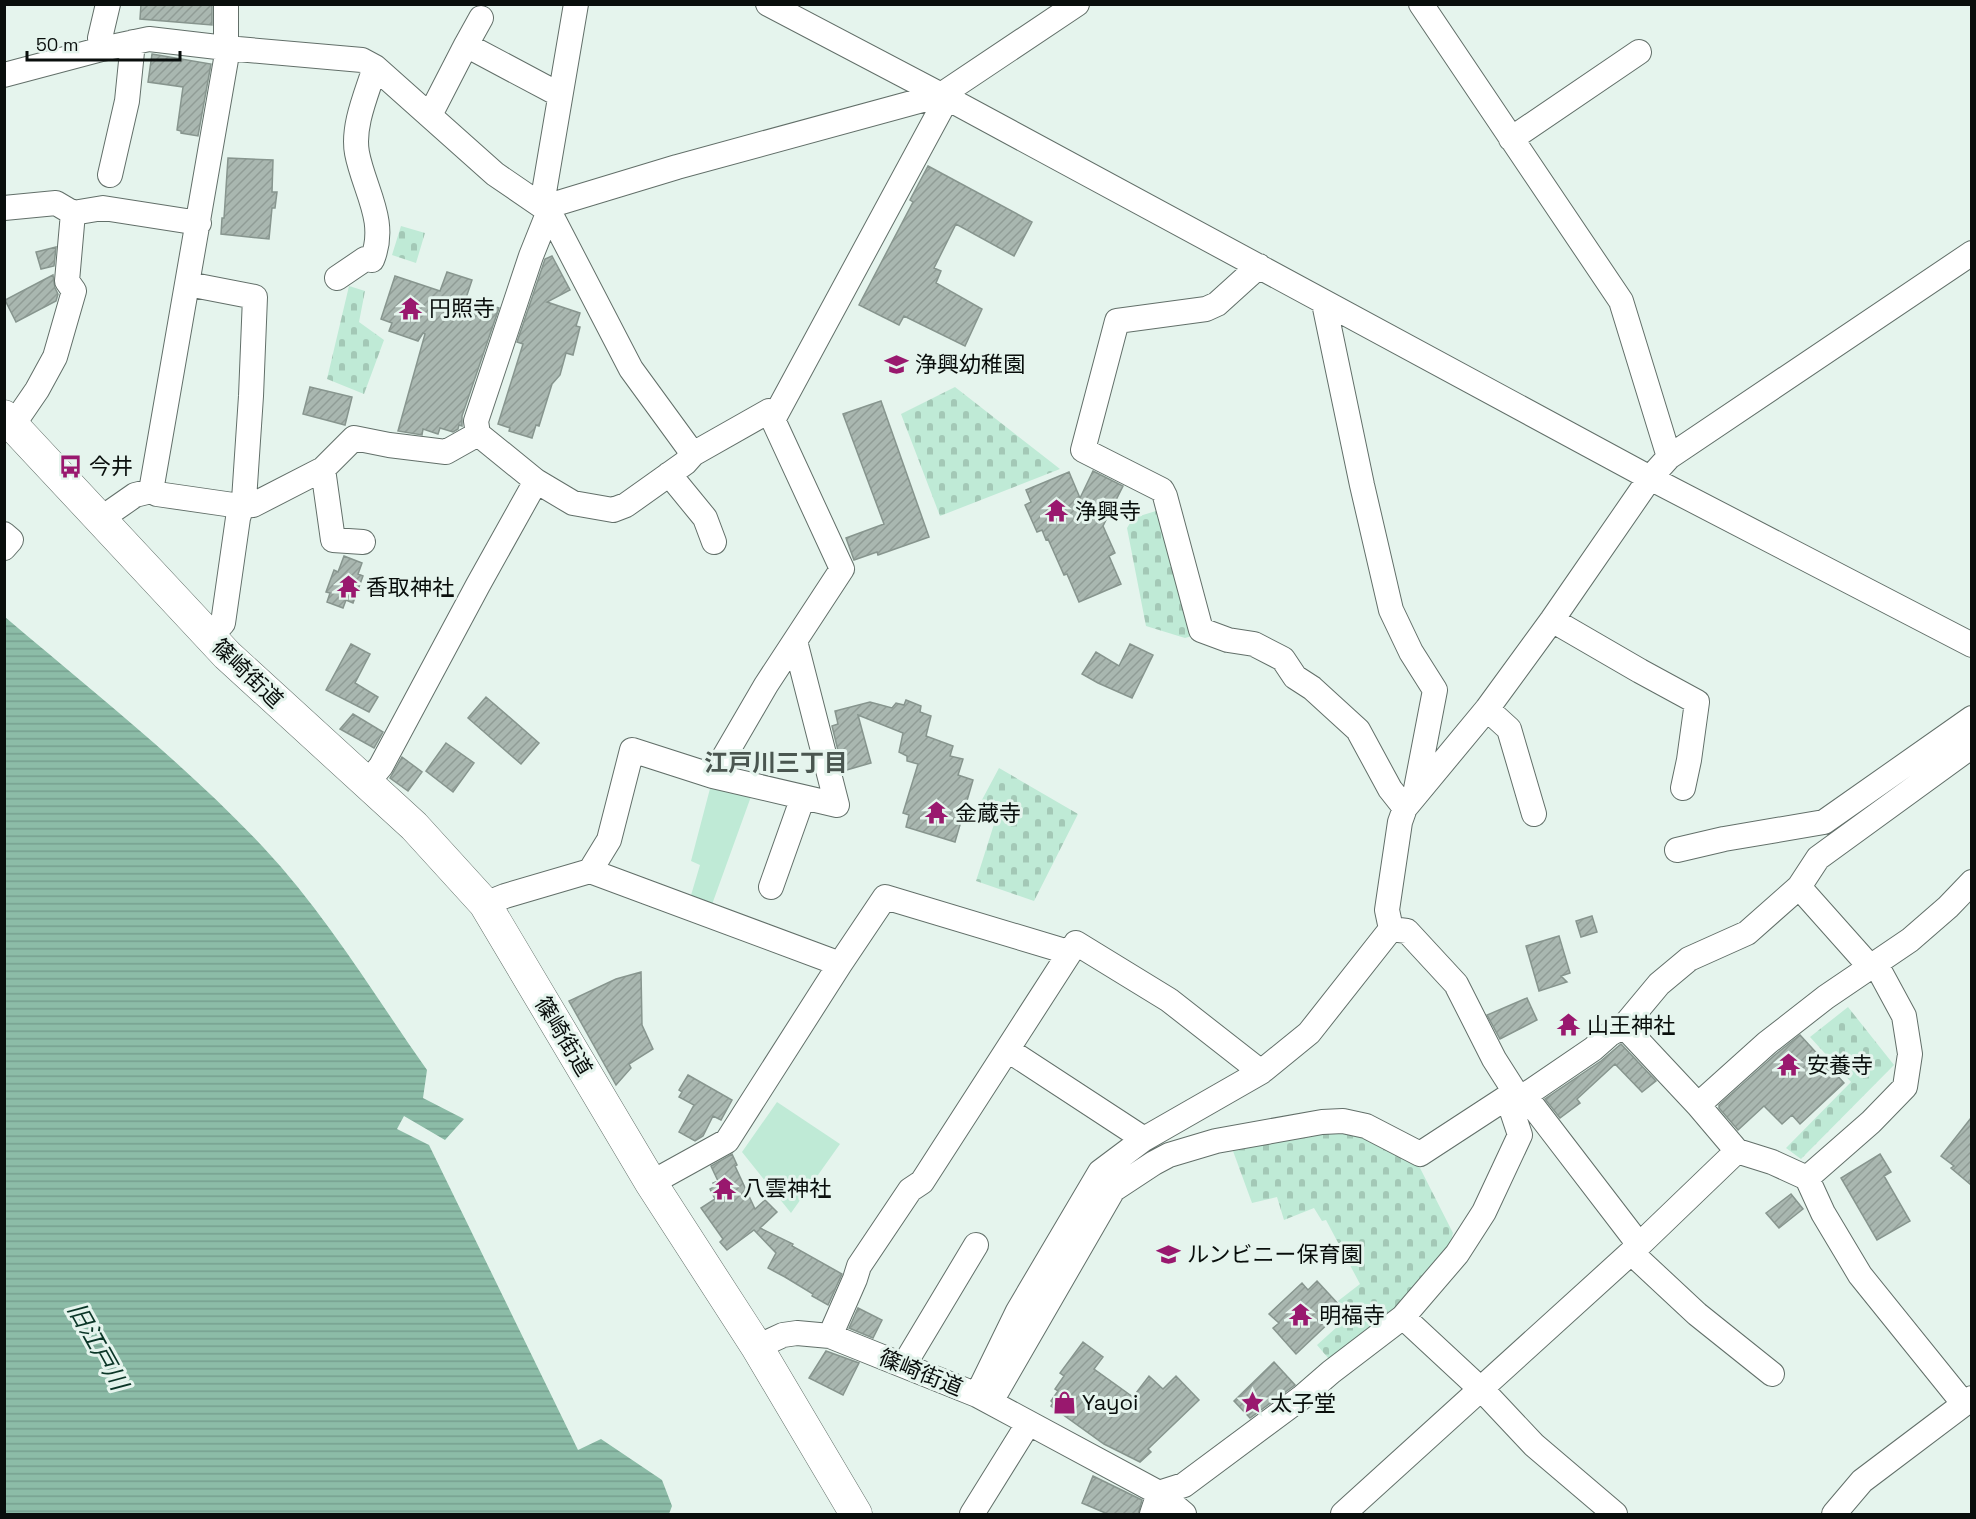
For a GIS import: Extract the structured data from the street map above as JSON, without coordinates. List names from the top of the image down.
{
  "streets": {
    "main road": ["篠崎街道"]
  },
  "districts": ["江戸川三丁目"],
  "water": ["旧江戸川"],
  "places": {
    "temple": [
      "円照寺",
      "浄興寺",
      "香取神社",
      "金蔵寺",
      "山王神社",
      "安養寺",
      "八雲神社",
      "明福寺"
    ],
    "school or university": ["浄興幼稚園", "ルンビニー保育園"],
    "bus stop": ["今井"],
    "shop": ["Yayoi"],
    "place": ["太子堂"]
  },
  "scale_bar": "50 m"
}
